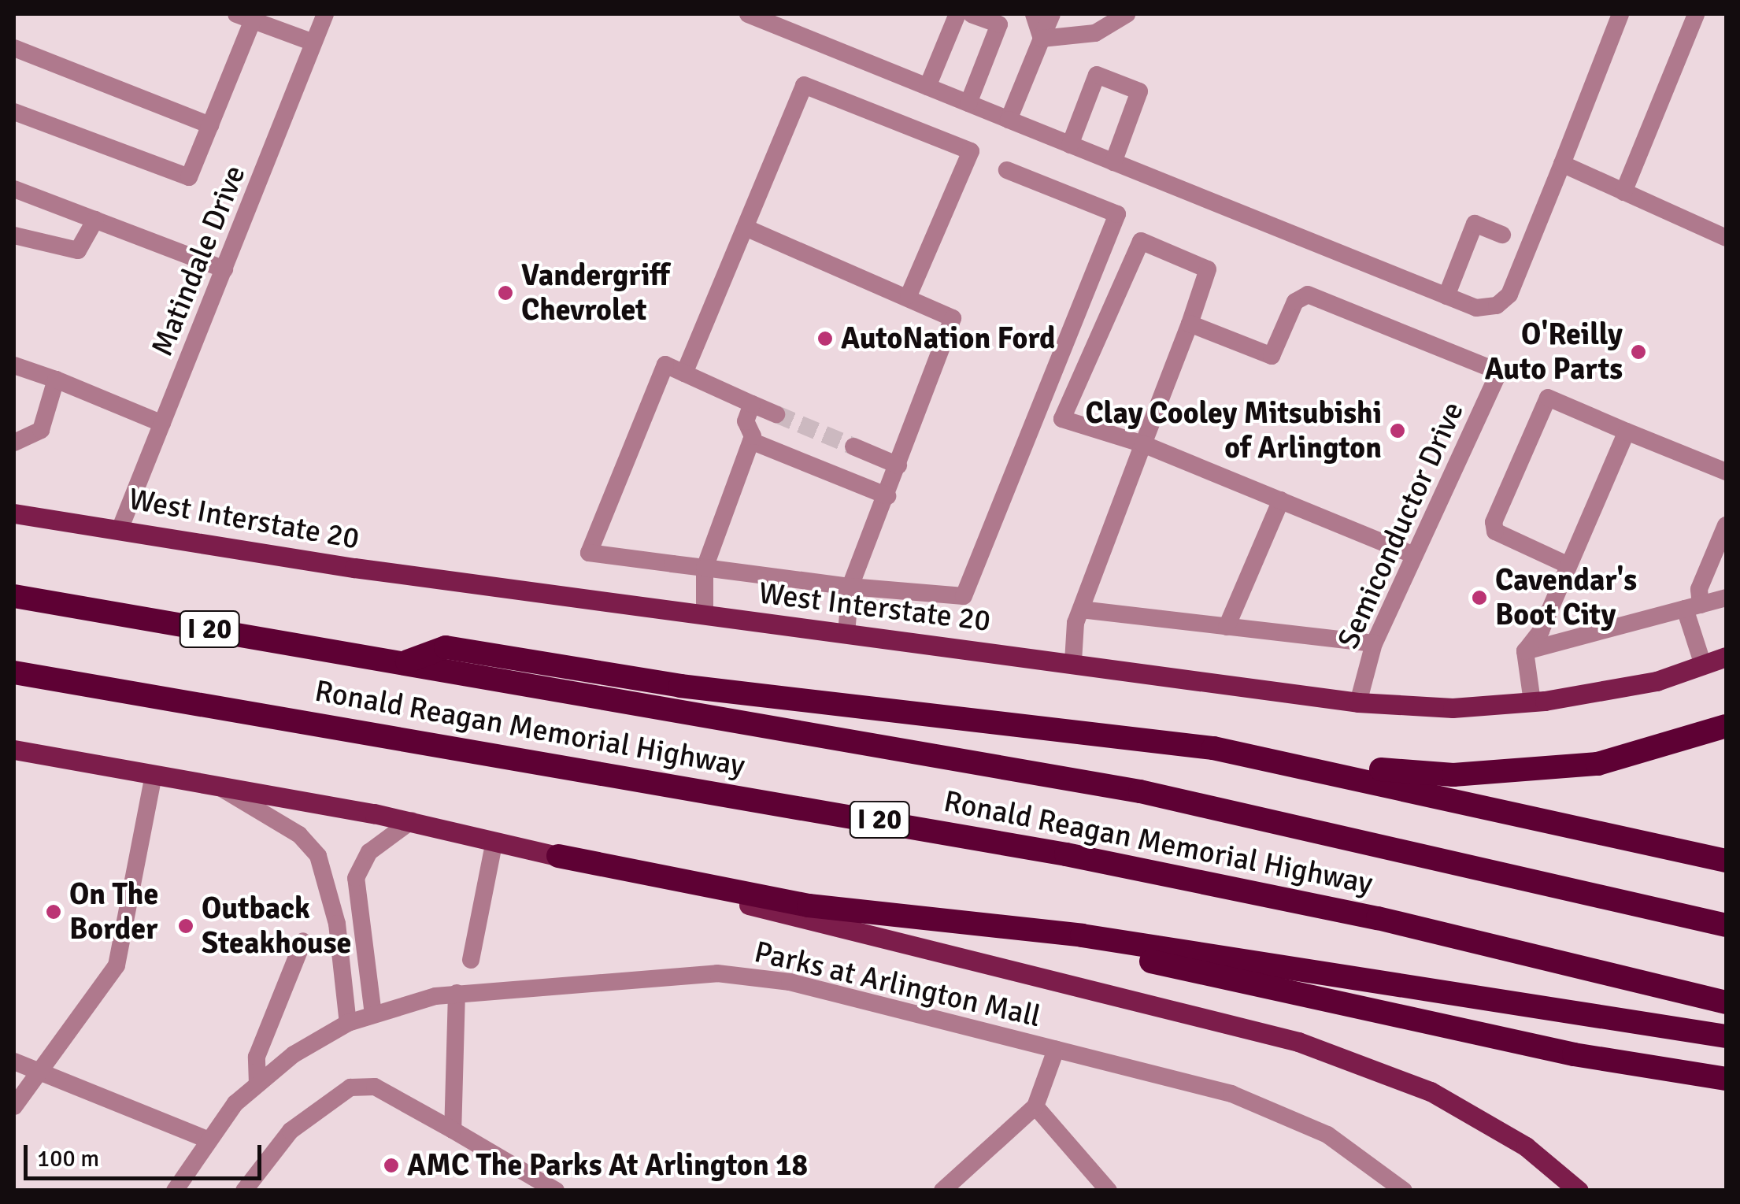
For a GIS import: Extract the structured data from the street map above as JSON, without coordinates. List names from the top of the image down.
{
  "streets": {
    "highway": ["I 20", "Ronald Reagan Memorial Highway"],
    "main road": ["West Interstate 20"],
    "street": ["Matindale Drive", "Semiconductor Drive", "Parks at Arlington Mall"]
  },
  "crossings": [
    ["Matindale Drive", "West Interstate 20"],
    ["West Interstate 20", "Semiconductor Drive"]
  ],
  "places": [
    "Vandergriff Chevrolet",
    "AutoNation Ford",
    "O'Reilly Auto Parts",
    "Clay Cooley Mitsubishi of Arlington",
    "Cavendar's Boot City",
    "On The Border",
    "Outback Steakhouse",
    "AMC The Parks At Arlington 18"
  ],
  "scale_bar": "100 m"
}
